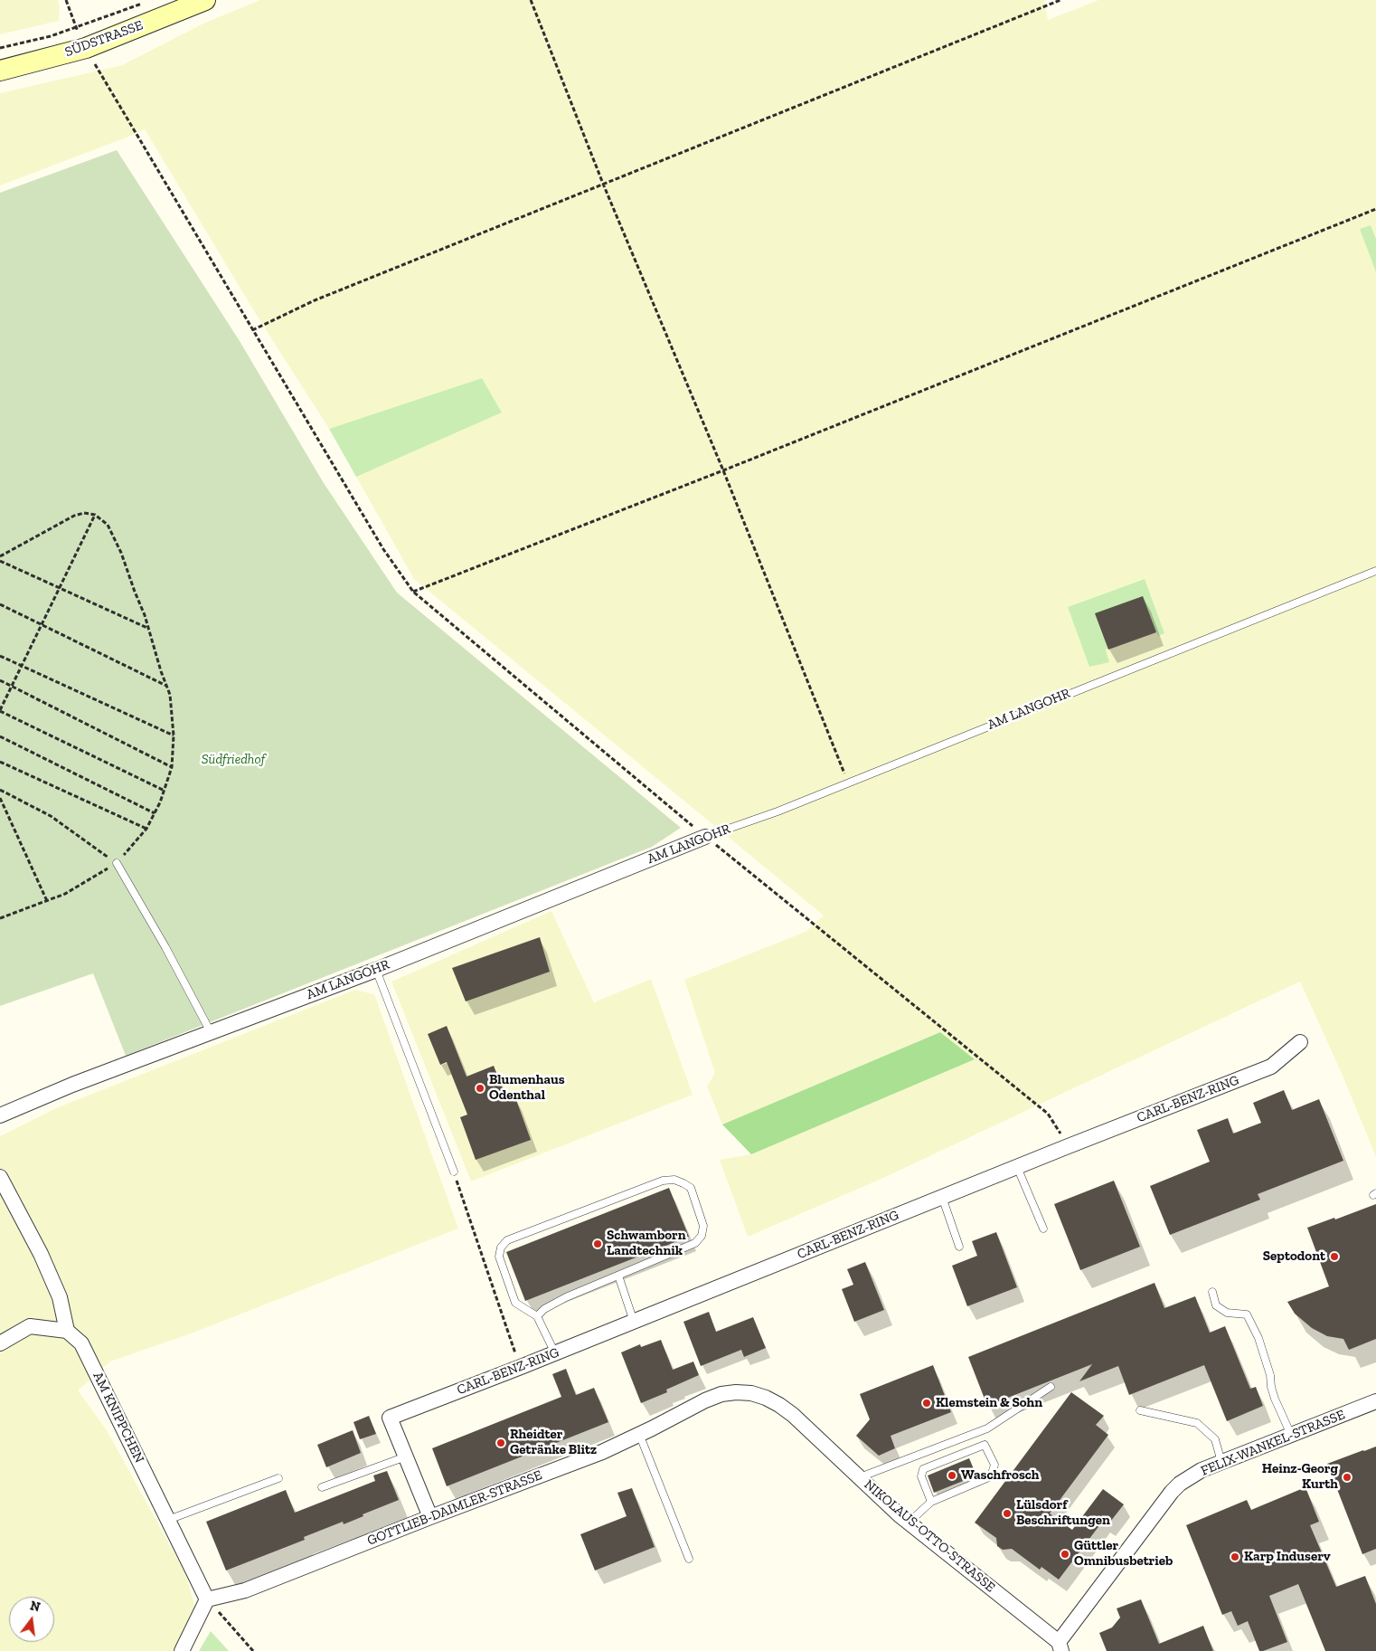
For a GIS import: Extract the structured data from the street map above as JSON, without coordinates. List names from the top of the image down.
{
  "streets": {
    "street": [
      "SÜDSTRASSE",
      "AM LANGOHR",
      "CARL-BENZ-RING",
      "AM KNIPPCHEN",
      "FELIX-WANKEL-STRASSE",
      "GOTTLIEB-DAIMLER-STRASSE",
      "NIKOLAUS-OTTO-STRASSE"
    ]
  },
  "crossings": [
    ["AM KNIPPCHEN", "GOTTLIEB-DAIMLER-STRASSE"],
    ["FELIX-WANKEL-STRASSE", "NIKOLAUS-OTTO-STRASSE"],
    ["GOTTLIEB-DAIMLER-STRASSE", "NIKOLAUS-OTTO-STRASSE"]
  ],
  "parks": ["Südfriedhof"],
  "places": [
    "Blumenhaus Odenthal",
    "Schwamborn Landtechnik",
    "Septodont",
    "Klemstein & Sohn",
    "Rheidter Getränke Blitz",
    "Waschfrosch",
    "Heinz-Georg Kurth",
    "Lülsdorf Beschriftungen",
    "Güttler Omnibusbetrieb",
    "Karp Induserv"
  ],
  "north": "top"
}
